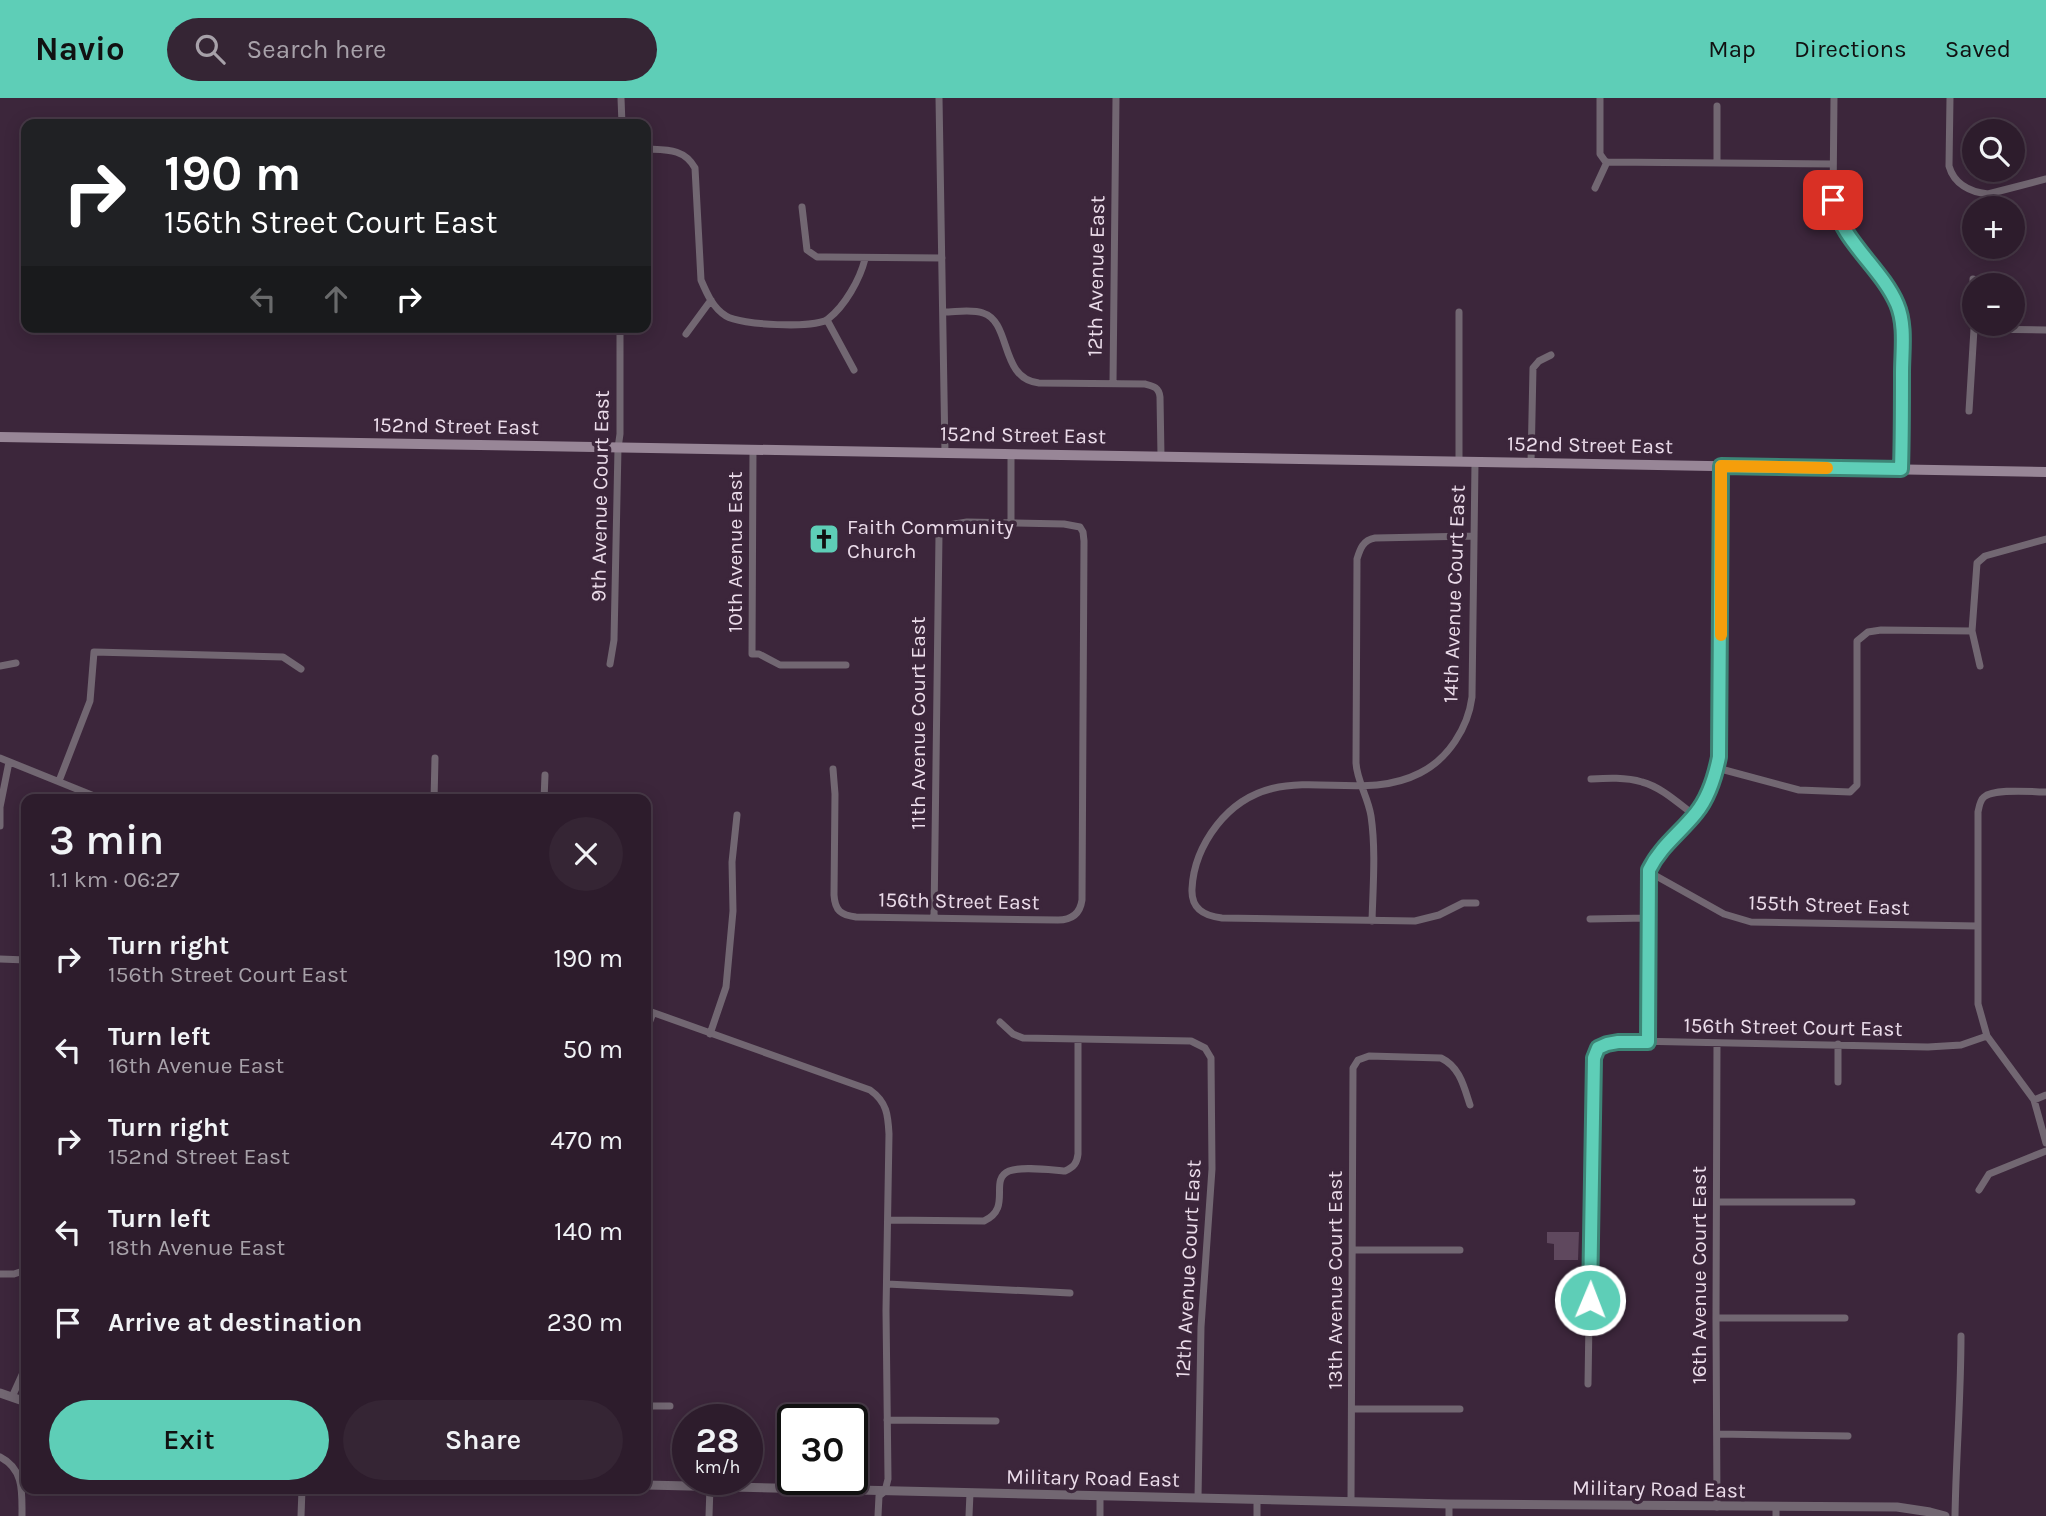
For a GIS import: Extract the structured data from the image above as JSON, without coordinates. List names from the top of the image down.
{
  "streets": {
    "main road": ["152nd Street East"],
    "street": [
      "12th Avenue East",
      "9th Avenue Court East",
      "10th Avenue East",
      "14th Avenue Court East",
      "11th Avenue Court East",
      "156th Street East",
      "155th Street East",
      "156th Street Court East",
      "12th Avenue Court East",
      "16th Avenue Court East",
      "13th Avenue Court East",
      "Military Road East"
    ]
  },
  "crossings": [
    ["12th Avenue East", "152nd Street East"],
    ["152nd Street East", "9th Avenue Court East"],
    ["152nd Street East", "10th Avenue East"],
    ["152nd Street East", "14th Avenue Court East"],
    ["11th Avenue Court East", "156th Street East"],
    ["156th Street Court East", "16th Avenue Court East"],
    ["12th Avenue Court East", "Military Road East"],
    ["16th Avenue Court East", "Military Road East"],
    ["13th Avenue Court East", "Military Road East"]
  ],
  "places": {
    "church": ["Faith Community Church"]
  },
  "page": {
    "header": "Navio",
    "search": "Search here",
    "nav": ["Map", "Directions", "Saved"],
    "map_buttons": ["+", "−"],
    "turn": ["190 m", "156th Street Court East"],
    "heading": ["3 min", "1.1 km · 06:27"],
    "list": [
      {
        "name": "Turn right",
        "note": "156th Street Court East",
        "value": "190 m"
      },
      {
        "name": "Turn left",
        "note": "16th Avenue East",
        "value": "50 m"
      },
      {
        "name": "Turn right",
        "note": "152nd Street East",
        "value": "470 m"
      },
      {
        "name": "Turn left",
        "note": "18th Avenue East",
        "value": "140 m"
      },
      {
        "name": "Arrive at destination",
        "value": "230 m"
      }
    ],
    "buttons": ["Exit", "Share"],
    "speed": "28 km/h",
    "limit": "30"
  }
}
